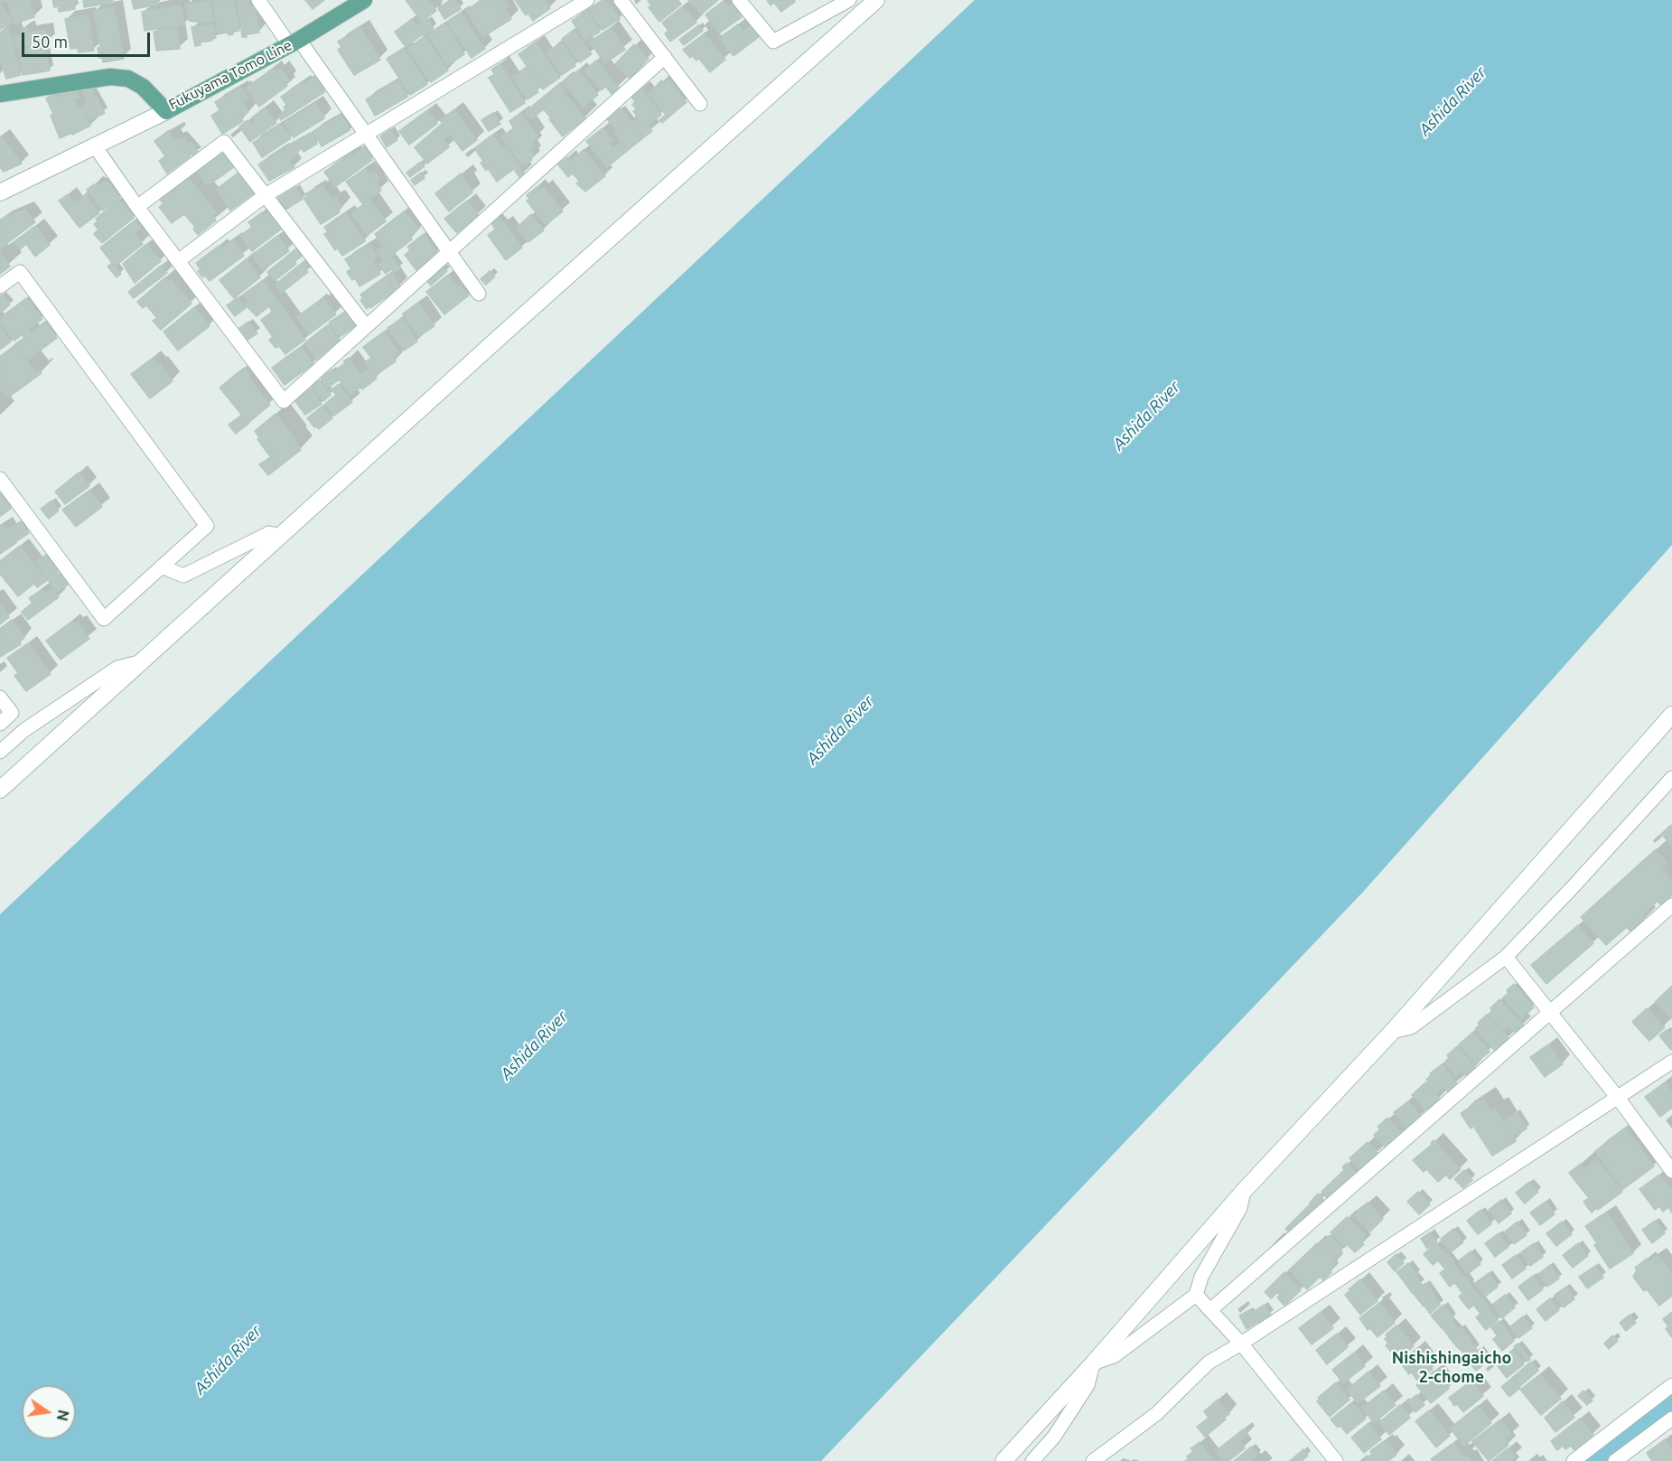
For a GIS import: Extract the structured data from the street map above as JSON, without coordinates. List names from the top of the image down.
{
  "streets": {
    "main road": ["Fukuyama Tomo Line"]
  },
  "districts": ["Nishishingaicho 2-chome"],
  "water": ["Ashida River"],
  "scale_bar": "50 m",
  "north": "right"
}
